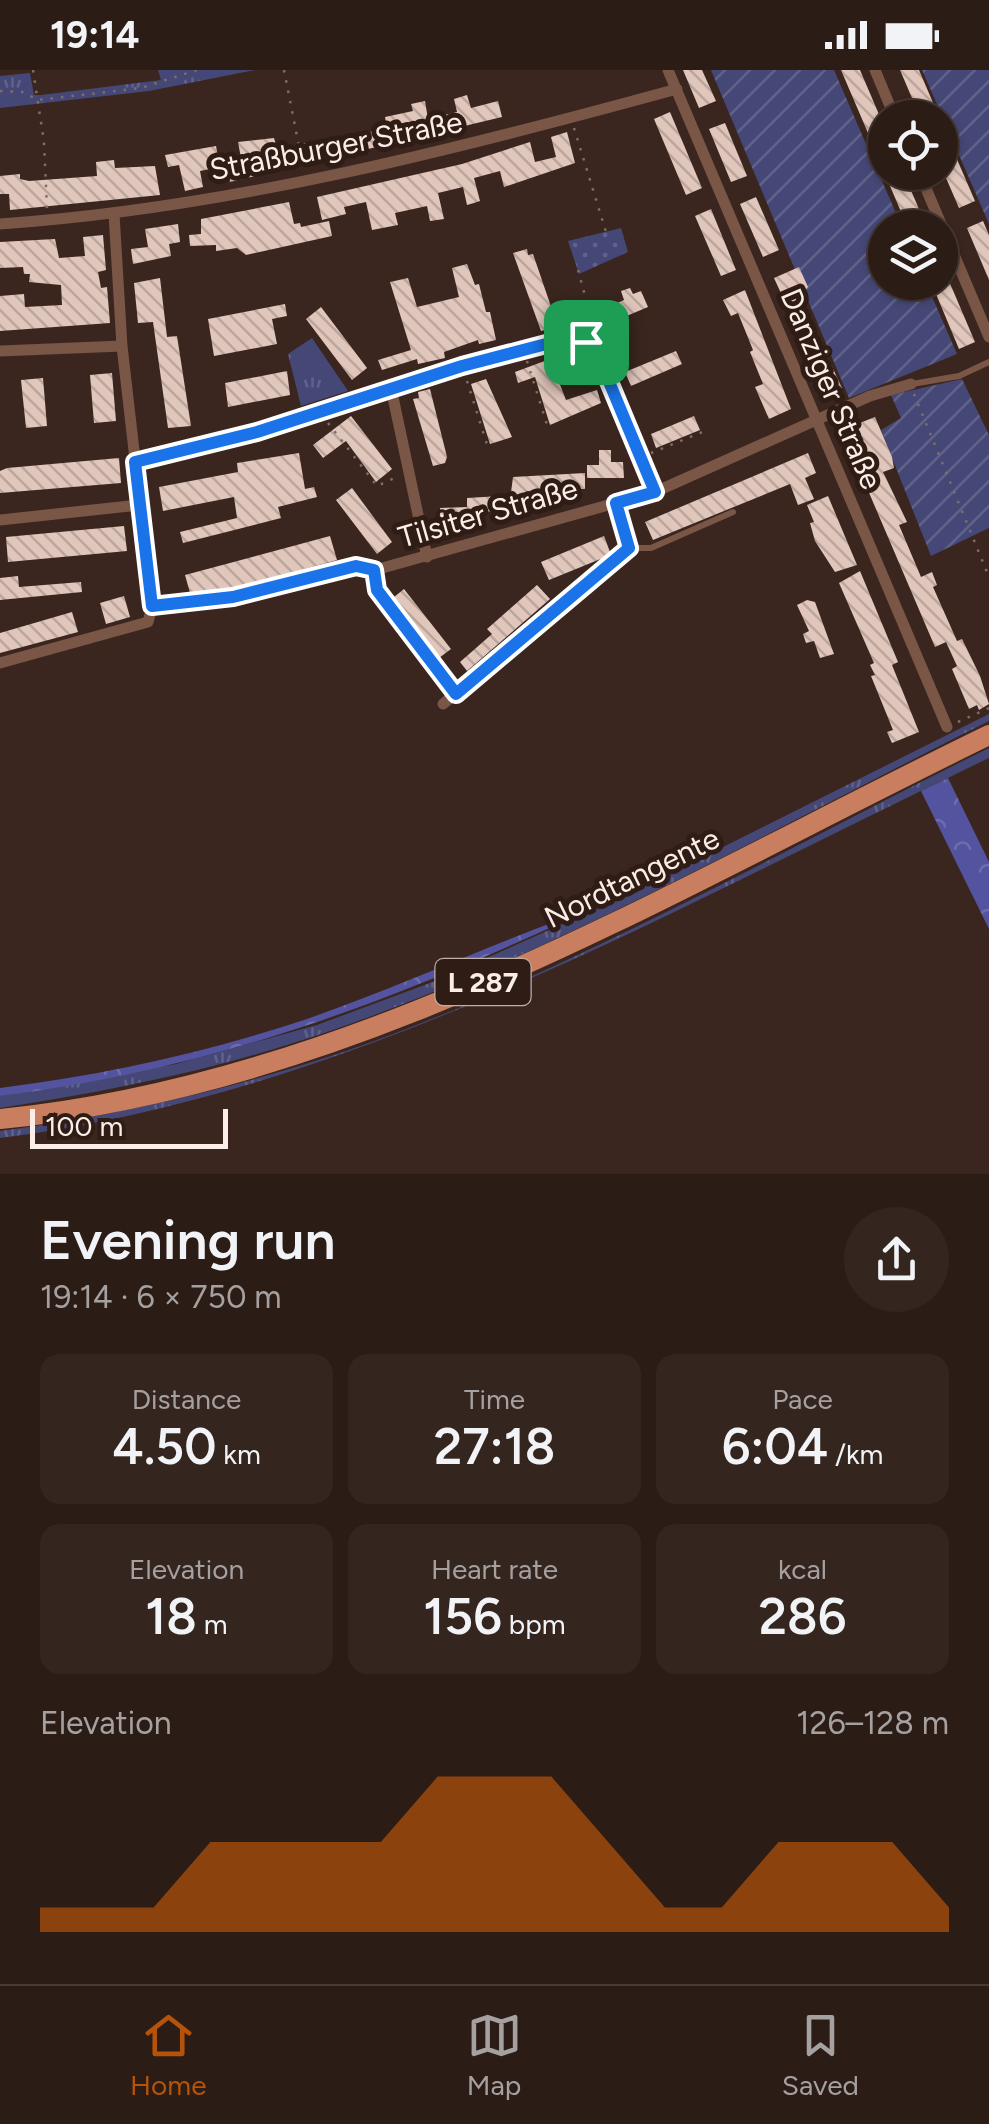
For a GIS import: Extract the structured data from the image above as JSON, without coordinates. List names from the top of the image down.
{
  "streets": {
    "main road": ["Nordtangente", "L 287"],
    "street": ["Straßburger Straße", "Danziger Straße", "Tilsiter Straße"]
  },
  "crossings": [
    ["Straßburger Straße", "Danziger Straße"],
    ["Danziger Straße", "Tilsiter Straße"]
  ],
  "scale_bar": "100 m",
  "page": {
    "status": "19:14",
    "scale": "100 m",
    "heading": ["Evening run", "19:14 · 6 × 750 m"],
    "stats": [
      ["Distance", "4.50 km"],
      ["Time", "27:18"],
      ["Pace", "6:04 /km"],
      ["Elevation", "18 m"],
      ["Heart rate", "156 bpm"],
      ["kcal", "286"]
    ],
    "chart": ["Elevation", "126–128 m"],
    "tabs": ["Home", "Map", "Saved"]
  }
}
